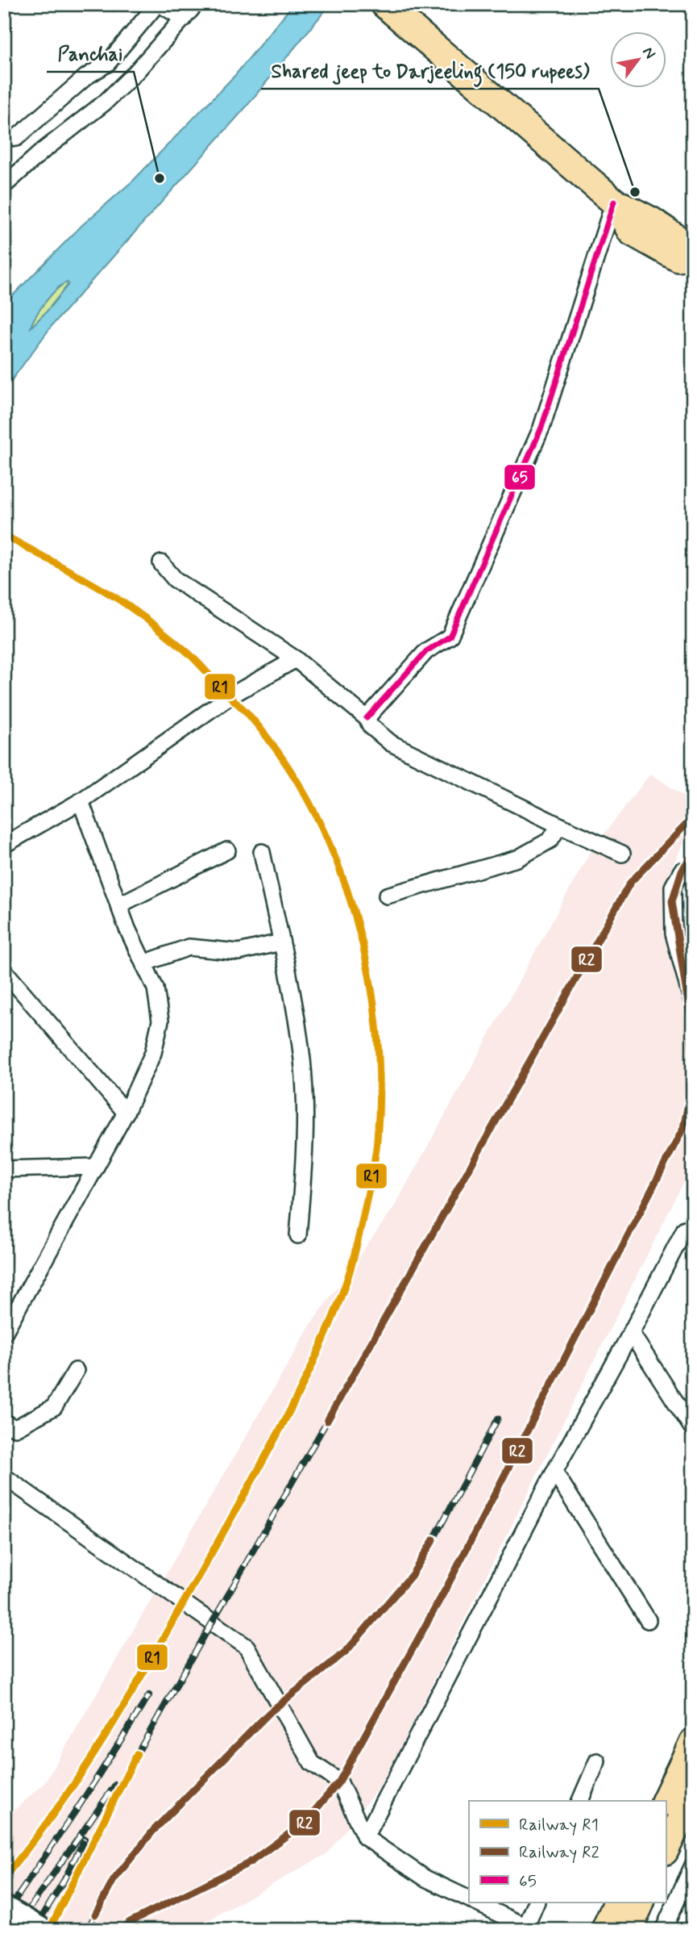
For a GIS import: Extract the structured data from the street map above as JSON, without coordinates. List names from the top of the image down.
{
  "places": ["Panchai", "Shared jeep to Darjeeling (150 rupees)"],
  "lines": ["transit line 65", "rail line R1", "rail line R2"],
  "legend": ["Railway R1", "Railway R2", "65"],
  "north": "top right"
}
